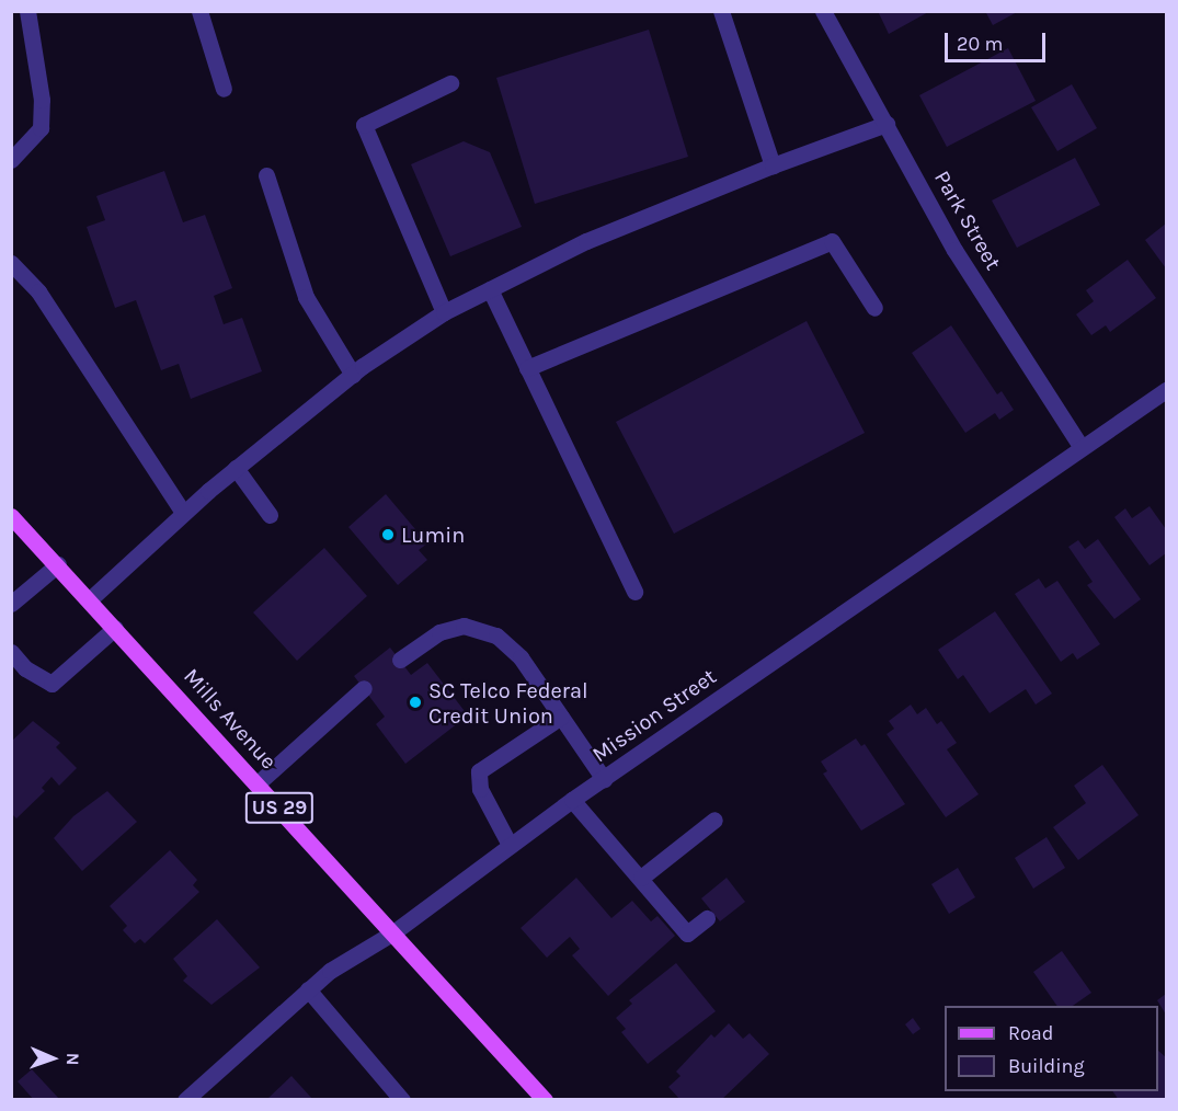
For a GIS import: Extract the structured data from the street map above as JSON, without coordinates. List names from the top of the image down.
{
  "streets": {
    "main road": ["Mills Avenue", "US 29"],
    "street": ["Park Street", "Mission Street"]
  },
  "crossings": [
    ["Park Street", "Mission Street"],
    ["Mission Street", "Mills Avenue"]
  ],
  "places": ["Lumin", "SC Telco Federal Credit Union"],
  "legend": ["Road", "Building"],
  "scale_bar": "20 m",
  "north": "right"
}
